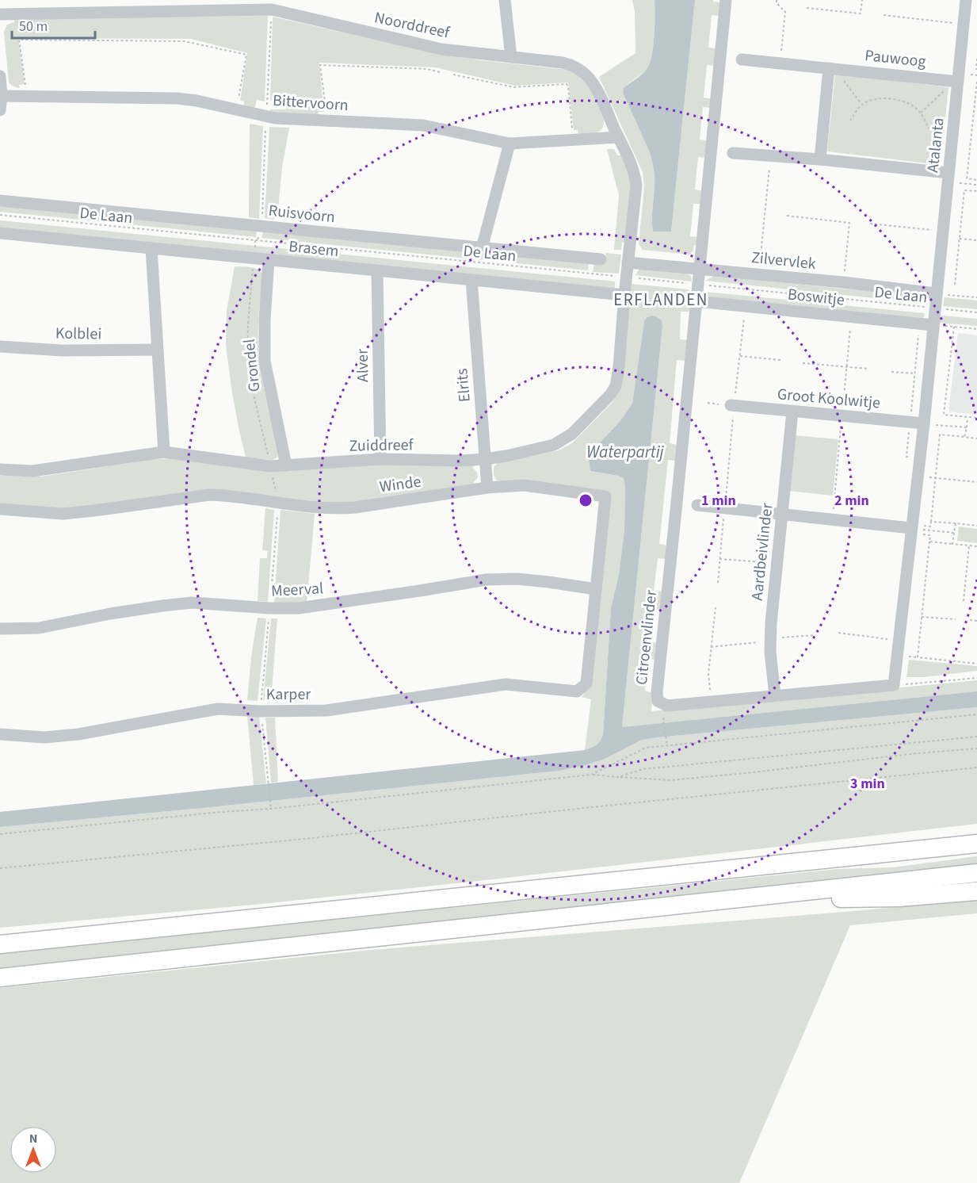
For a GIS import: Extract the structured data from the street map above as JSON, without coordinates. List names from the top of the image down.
{
  "streets": {
    "street": [
      "Noorddreef",
      "Pauwoog",
      "Bittervoorn",
      "Atalanta",
      "Ruisvoorn",
      "Brasem",
      "Zilvervlek",
      "Boswitje",
      "Kolblei",
      "Grondel",
      "Alver",
      "Elrits",
      "Groot Koolwitje",
      "Zuiddreef",
      "Winde",
      "Aardbeivlinder",
      "Meerval",
      "Citroenvlinder",
      "Karper"
    ],
    "path": ["De Laan"]
  },
  "crossings": [
    ["Noorddreef", "Bittervoorn"],
    ["Noorddreef", "Zilvervlek"],
    ["Noorddreef", "Zuiddreef"],
    ["Pauwoog", "Atalanta"],
    ["Atalanta", "Zilvervlek"],
    ["De Laan", "Zuiddreef"],
    ["De Laan", "Citroenvlinder"],
    ["Brasem", "Grondel"],
    ["Brasem", "Alver"],
    ["Brasem", "Elrits"],
    ["Brasem", "Zuiddreef"],
    ["Zilvervlek", "Zuiddreef"],
    ["Zilvervlek", "Citroenvlinder"],
    ["Boswitje", "Citroenvlinder"],
    ["Grondel", "Zuiddreef"],
    ["Alver", "Zuiddreef"],
    ["Elrits", "Zuiddreef"],
    ["Elrits", "Winde"],
    ["Groot Koolwitje", "Aardbeivlinder"],
    ["Winde", "Meerval"],
    ["Winde", "Karper"],
    ["Aardbeivlinder", "Citroenvlinder"]
  ],
  "districts": ["ERFLANDEN"],
  "water": ["Waterpartij"],
  "scale_bar": "50 m",
  "north": "top",
  "rings": ["1 min", "2 min", "3 min"]
}
